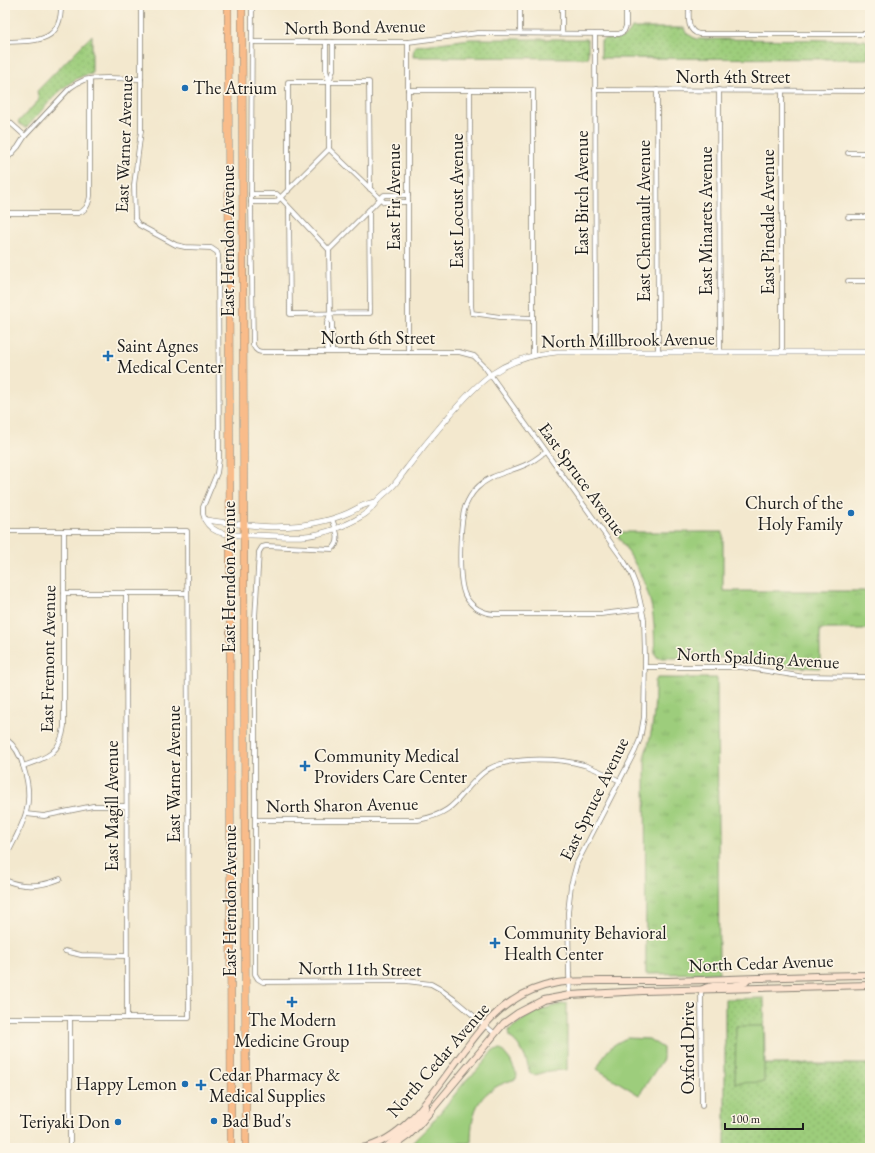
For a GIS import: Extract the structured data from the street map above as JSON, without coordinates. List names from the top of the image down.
{
  "streets": {
    "main road": ["East Herndon Avenue", "North Cedar Avenue"],
    "street": [
      "North Bond Avenue",
      "North 4th Street",
      "East Warner Avenue",
      "East Birch Avenue",
      "East Fir Avenue",
      "East Locust Avenue",
      "East Chennault Avenue",
      "East Minarets Avenue",
      "East Pinedale Avenue",
      "North 6th Street",
      "North Millbrook Avenue",
      "East Spruce Avenue",
      "North Spalding Avenue",
      "East Fremont Avenue",
      "North Sharon Avenue",
      "East Magill Avenue",
      "North 11th Street",
      "Oxford Drive"
    ]
  },
  "crossings": [
    ["North Bond Avenue", "East Birch Avenue"],
    ["North Bond Avenue", "East Fir Avenue"],
    ["North 4th Street", "East Birch Avenue"],
    ["North 4th Street", "East Chennault Avenue"],
    ["North 4th Street", "East Minarets Avenue"],
    ["North 4th Street", "East Pinedale Avenue"],
    ["East Warner Avenue", "North Millbrook Avenue"],
    ["East Warner Avenue", "East Fremont Avenue"],
    ["East Warner Avenue", "East Magill Avenue"],
    ["East Birch Avenue", "North Millbrook Avenue"],
    ["East Fir Avenue", "North 6th Street"],
    ["East Chennault Avenue", "North Millbrook Avenue"],
    ["East Minarets Avenue", "North Millbrook Avenue"],
    ["East Pinedale Avenue", "North Millbrook Avenue"],
    ["East Herndon Avenue", "North Millbrook Avenue"],
    ["North 6th Street", "North Millbrook Avenue"],
    ["North 6th Street", "East Spruce Avenue"],
    ["North Millbrook Avenue", "East Spruce Avenue"],
    ["East Spruce Avenue", "North Spalding Avenue"],
    ["East Spruce Avenue", "North Sharon Avenue"],
    ["East Spruce Avenue", "North Cedar Avenue"],
    ["North Sharon Avenue", "North 11th Street"],
    ["North Cedar Avenue", "North 11th Street"],
    ["North Cedar Avenue", "Oxford Drive"]
  ],
  "places": {
    "other": [
      "The Atrium",
      "Church of the Holy Family",
      "Happy Lemon",
      "Bad Bud's",
      "Teriyaki Don"
    ],
    "health": [
      "Saint Agnes Medical Center",
      "Community Medical Providers Care Center",
      "Community Behavioral Health Center",
      "The Modern Medicine Group",
      "Cedar Pharmacy & Medical Supplies"
    ]
  },
  "scale_bar": "100 m"
}
